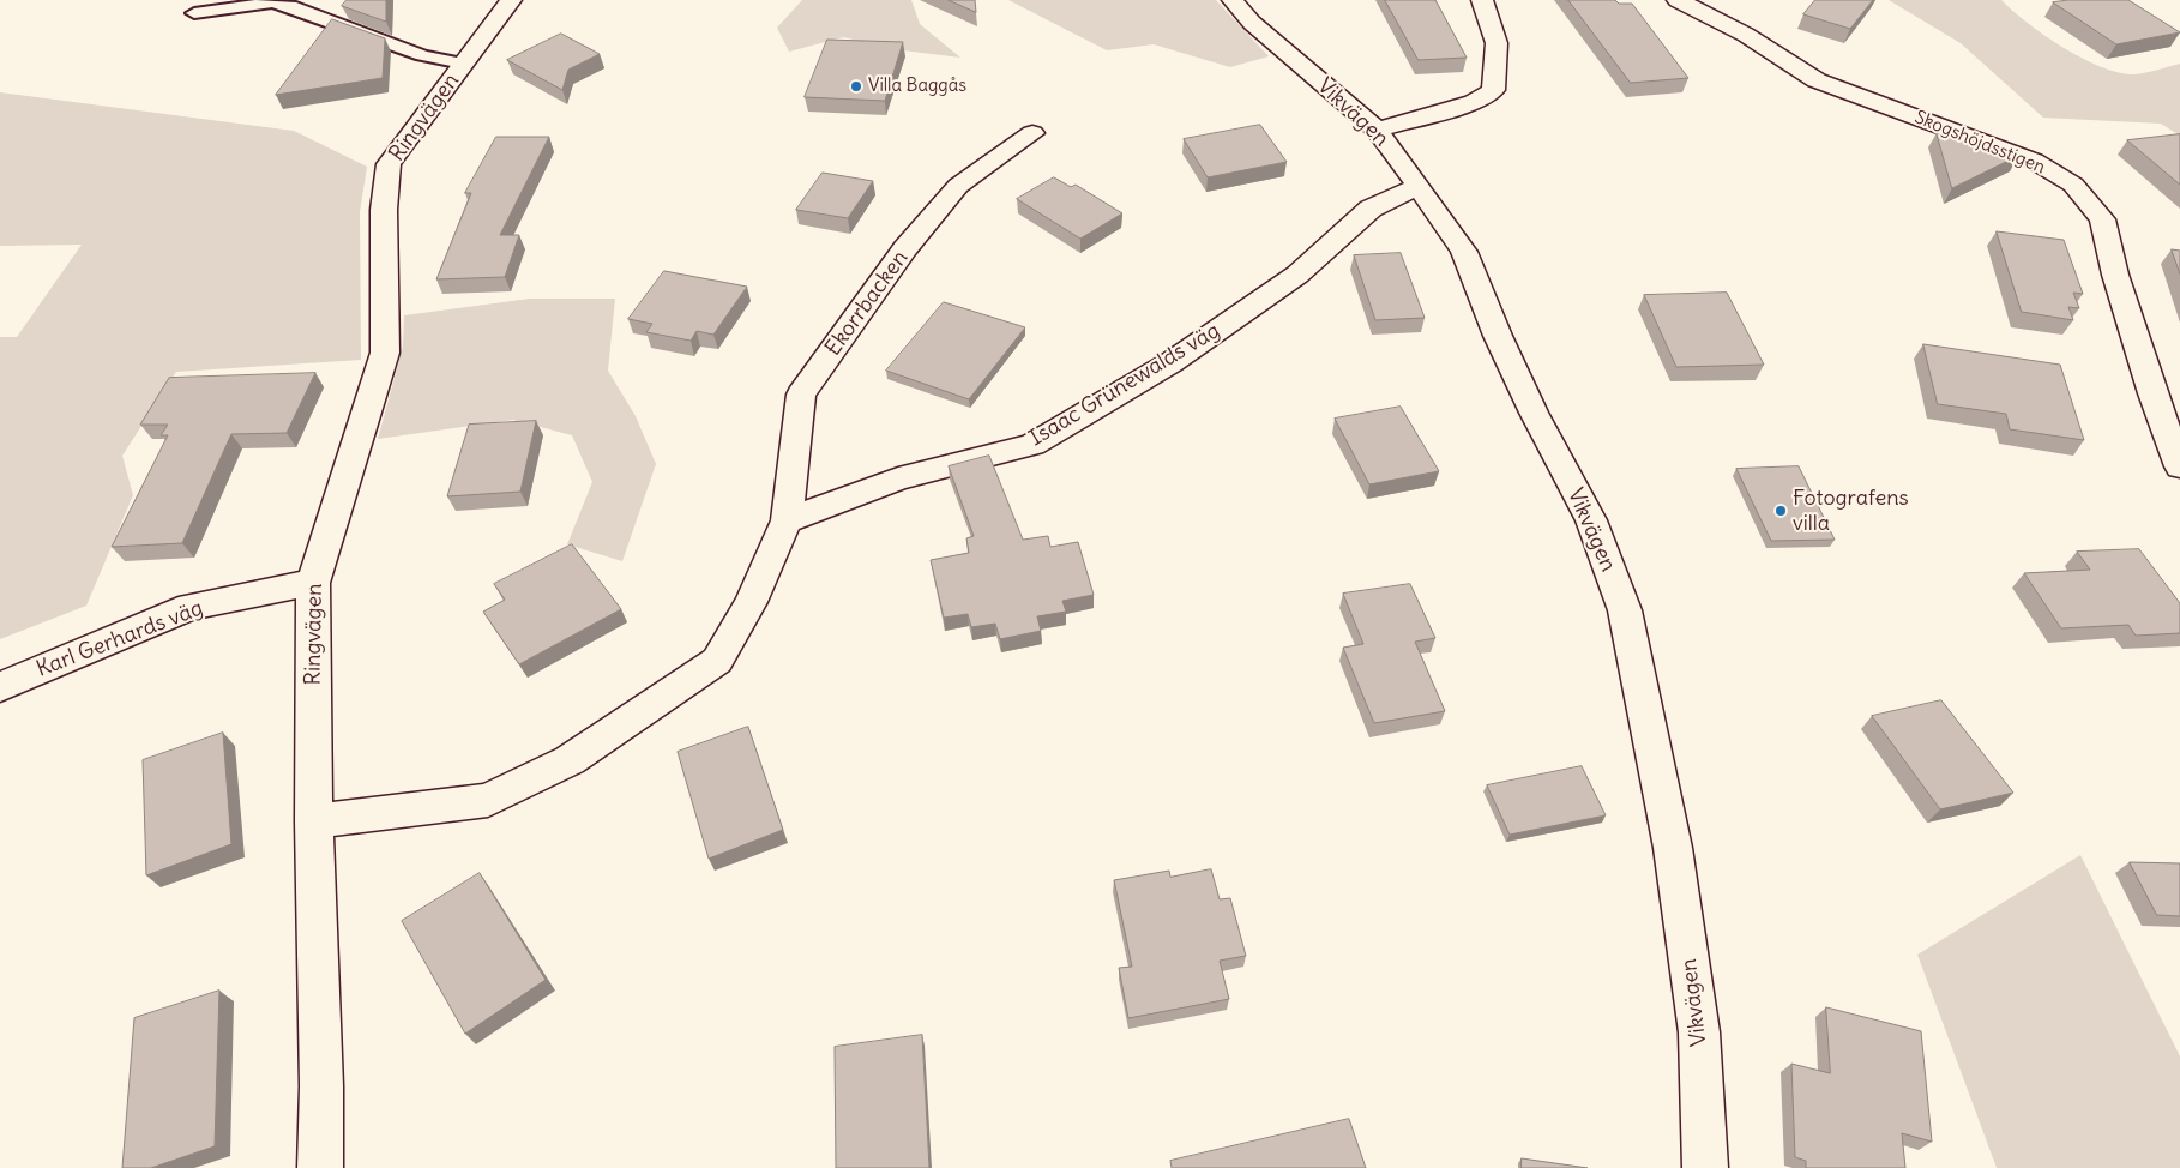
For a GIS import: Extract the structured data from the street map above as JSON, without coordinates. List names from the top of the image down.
{
  "streets": {
    "street": [
      "Vikvägen",
      "Ringvägen",
      "Skogshöjdsstigen",
      "Ekorrbacken",
      "Isaac Grünewalds väg",
      "Karl Gerhards väg"
    ]
  },
  "crossings": [
    ["Vikvägen", "Isaac Grünewalds väg"],
    ["Ringvägen", "Karl Gerhards väg"],
    ["Ekorrbacken", "Isaac Grünewalds väg"]
  ],
  "places": ["Villa Baggås", "Fotografens villa"]
}
